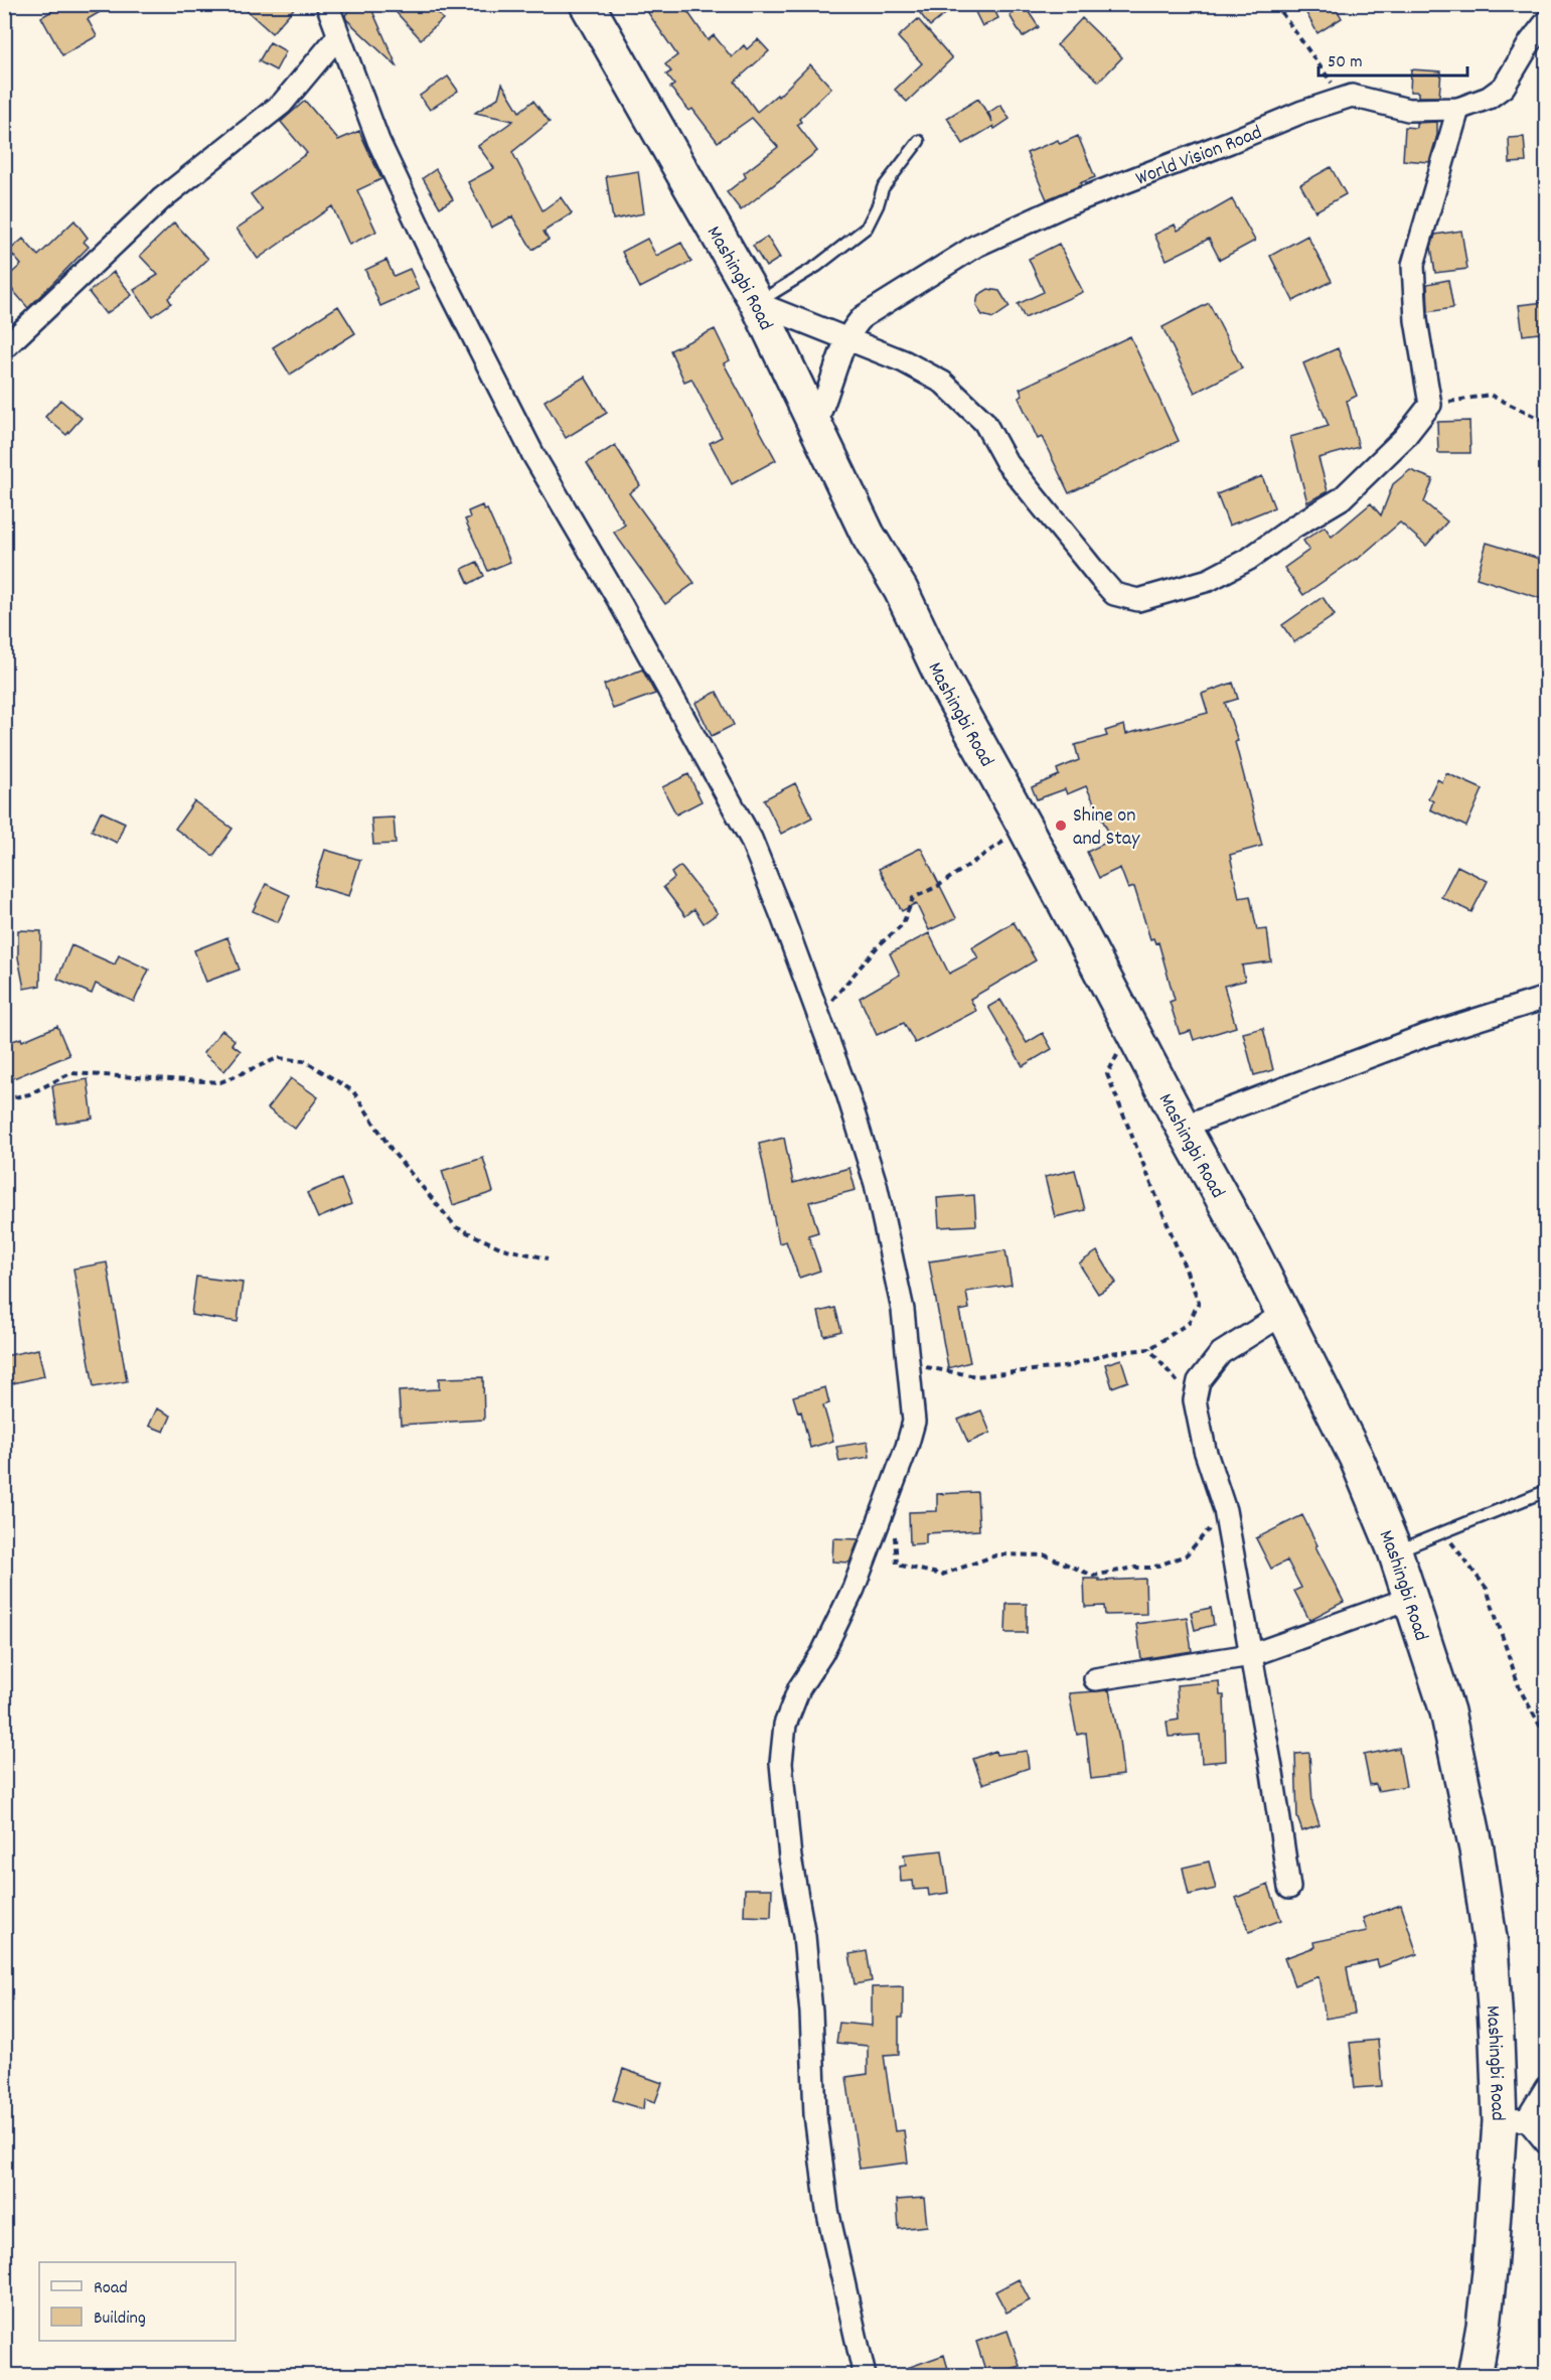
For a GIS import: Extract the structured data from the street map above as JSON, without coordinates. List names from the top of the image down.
{
  "streets": {
    "main road": ["Mashingbi Road"],
    "street": ["World Vision Road"]
  },
  "places": ["Shine on and Stay"],
  "legend": ["Road", "Building"],
  "scale_bar": "50 m"
}
